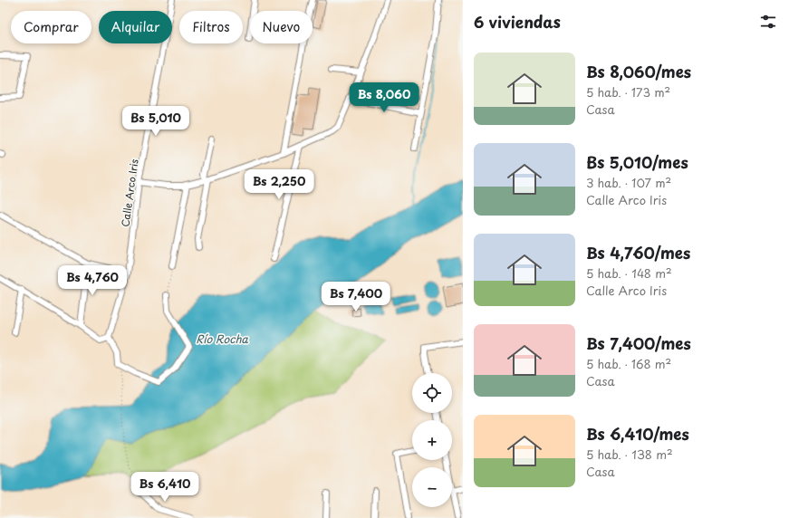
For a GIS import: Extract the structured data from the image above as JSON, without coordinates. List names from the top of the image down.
{
  "streets": {
    "street": ["Calle Arco Iris"]
  },
  "water": ["Río Rocha"],
  "page": {
    "heading": "6 viviendas",
    "chip": [
      "Comprar",
      "Alquilar",
      "Filtros",
      "Nuevo"
    ],
    "list": [
      {
        "name": "Bs 8,060/mes",
        "note": "5 hab. · 173 m² · Casa"
      },
      {
        "name": "Bs 5,010/mes",
        "note": "3 hab. · 107 m² · Calle Arco Iris"
      },
      {
        "name": "Bs 4,760/mes",
        "note": "5 hab. · 148 m² · Calle Arco Iris"
      },
      {
        "name": "Bs 7,400/mes",
        "note": "5 hab. · 168 m² · Casa"
      },
      {
        "name": "Bs 6,410/mes",
        "note": "5 hab. · 138 m² · Casa"
      }
    ],
    "price": [
      "Bs 8,060",
      "Bs 5,010",
      "Bs 2,250",
      "Bs 4,760",
      "Bs 7,400",
      "Bs 6,410"
    ],
    "map_buttons": ["+", "−"]
  }
}
